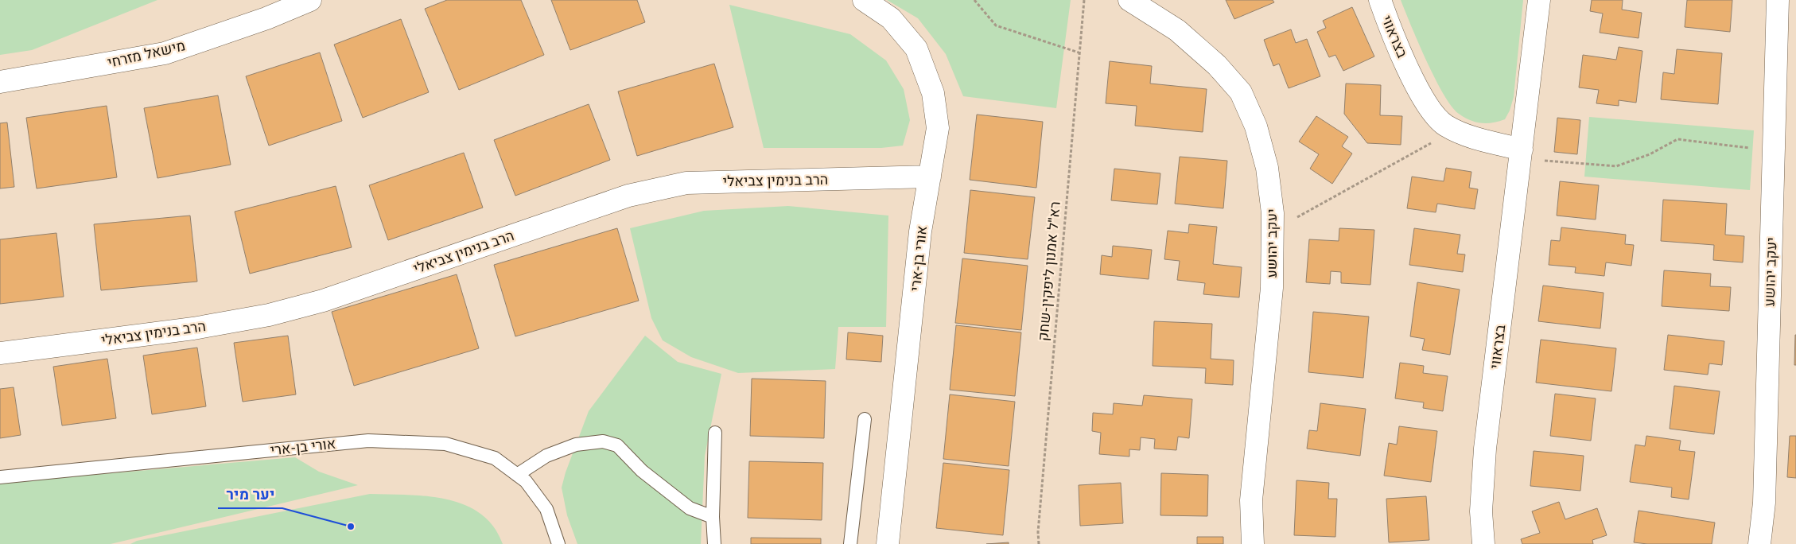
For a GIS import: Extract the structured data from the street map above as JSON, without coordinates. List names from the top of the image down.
{
  "streets": {
    "street": [
      "בצראווי",
      "מישאל מזרחי",
      "הרב בנימין צביאלי",
      "יעקב יהושע",
      "אורי בן-ארי"
    ],
    "path": ["רא\"ל אמנון ליפקין-שחק"]
  },
  "crossings": [
    ["הרב בנימין צביאלי", "אורי בן-ארי"]
  ],
  "places": ["יער מיר"]
}
